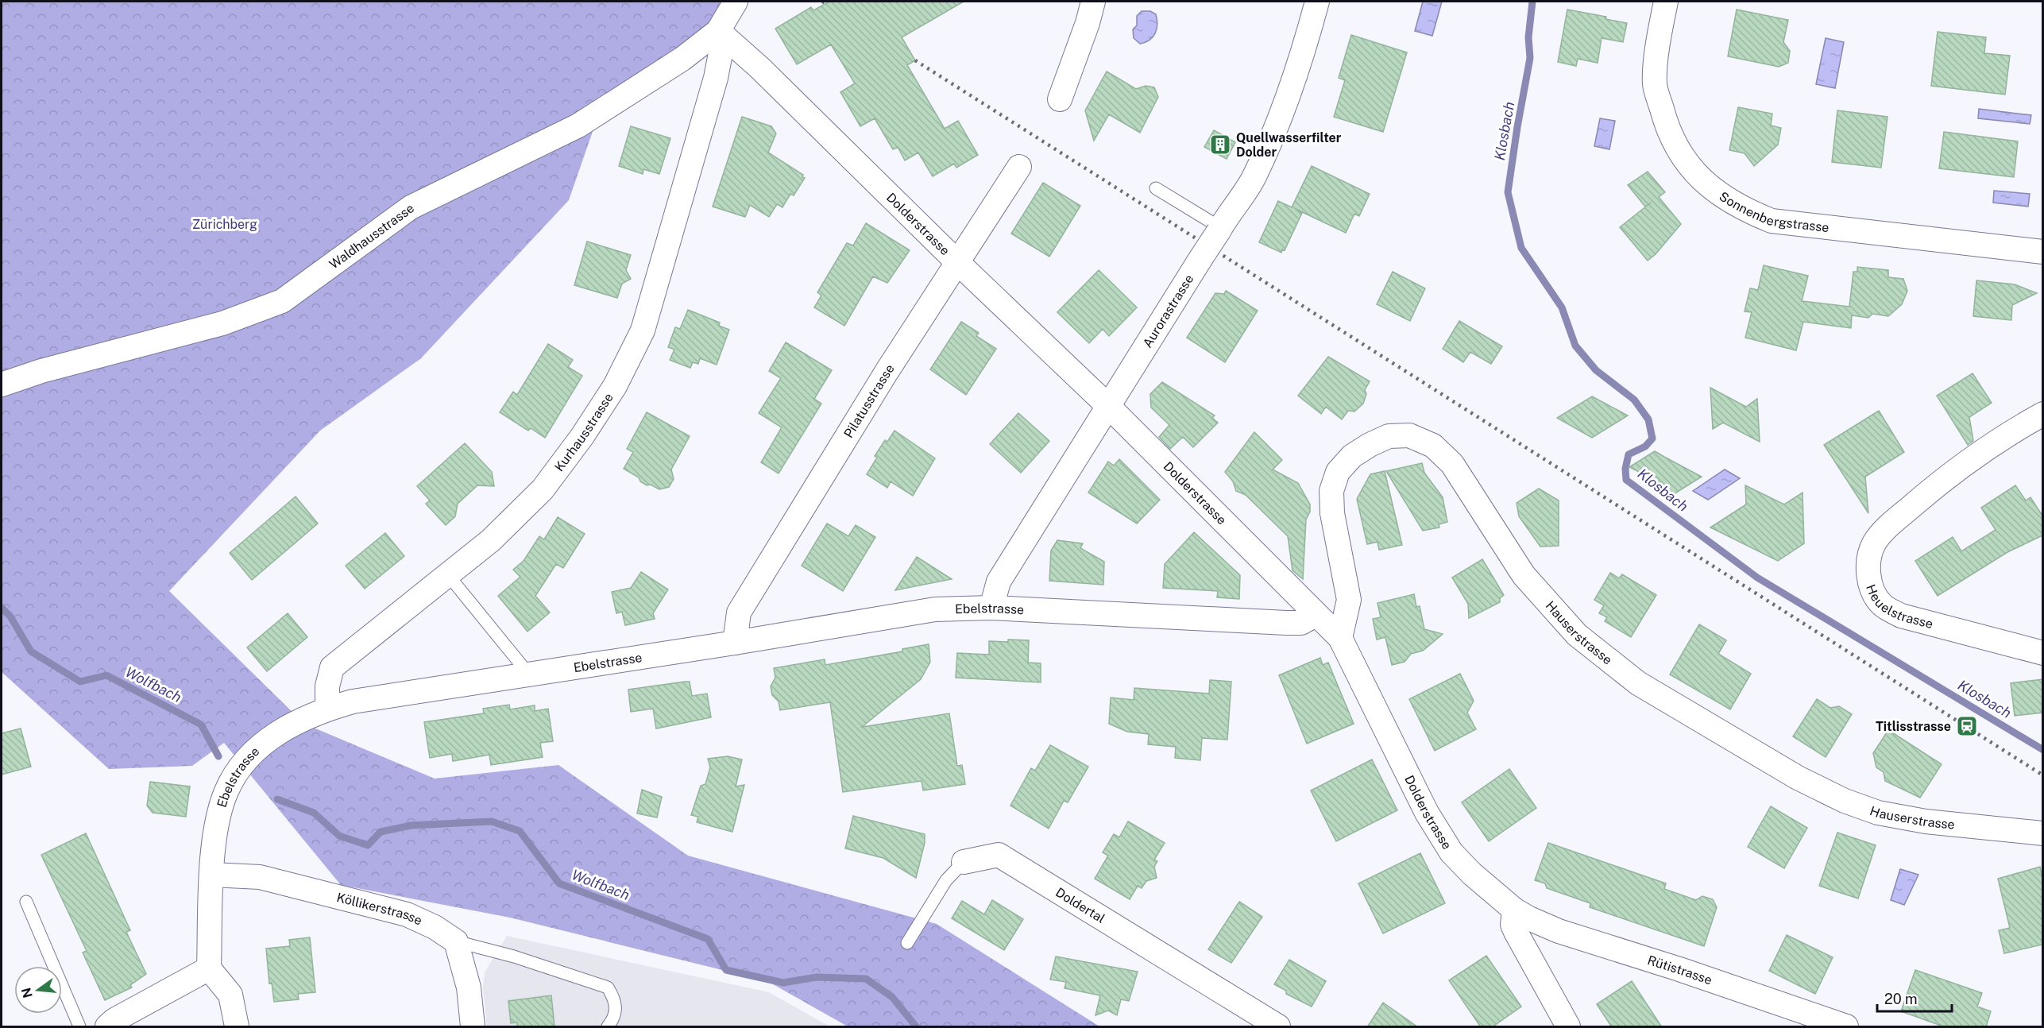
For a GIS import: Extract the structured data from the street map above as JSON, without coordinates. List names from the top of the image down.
{
  "streets": {
    "street": [
      "Sonnenbergstrasse",
      "Dolderstrasse",
      "Waldhausstrasse",
      "Aurorastrasse",
      "Pilatusstrasse",
      "Kurhausstrasse",
      "Heuelstrasse",
      "Ebelstrasse",
      "Hauserstrasse",
      "Doldertal",
      "Köllikerstrasse",
      "Rütistrasse"
    ]
  },
  "crossings": [
    ["Dolderstrasse", "Waldhausstrasse"],
    ["Dolderstrasse", "Aurorastrasse"],
    ["Dolderstrasse", "Pilatusstrasse"],
    ["Dolderstrasse", "Kurhausstrasse"],
    ["Dolderstrasse", "Ebelstrasse"],
    ["Dolderstrasse", "Hauserstrasse"],
    ["Dolderstrasse", "Rütistrasse"],
    ["Waldhausstrasse", "Kurhausstrasse"],
    ["Aurorastrasse", "Ebelstrasse"],
    ["Pilatusstrasse", "Ebelstrasse"],
    ["Kurhausstrasse", "Ebelstrasse"],
    ["Ebelstrasse", "Köllikerstrasse"]
  ],
  "water": ["Klosbach", "Wolfbach"],
  "parks": ["Zürichberg"],
  "places": {
    "building": ["Quellwasserfilter Dolder"],
    "station": ["Titlisstrasse"]
  },
  "scale_bar": "20 m",
  "north": "left"
}
